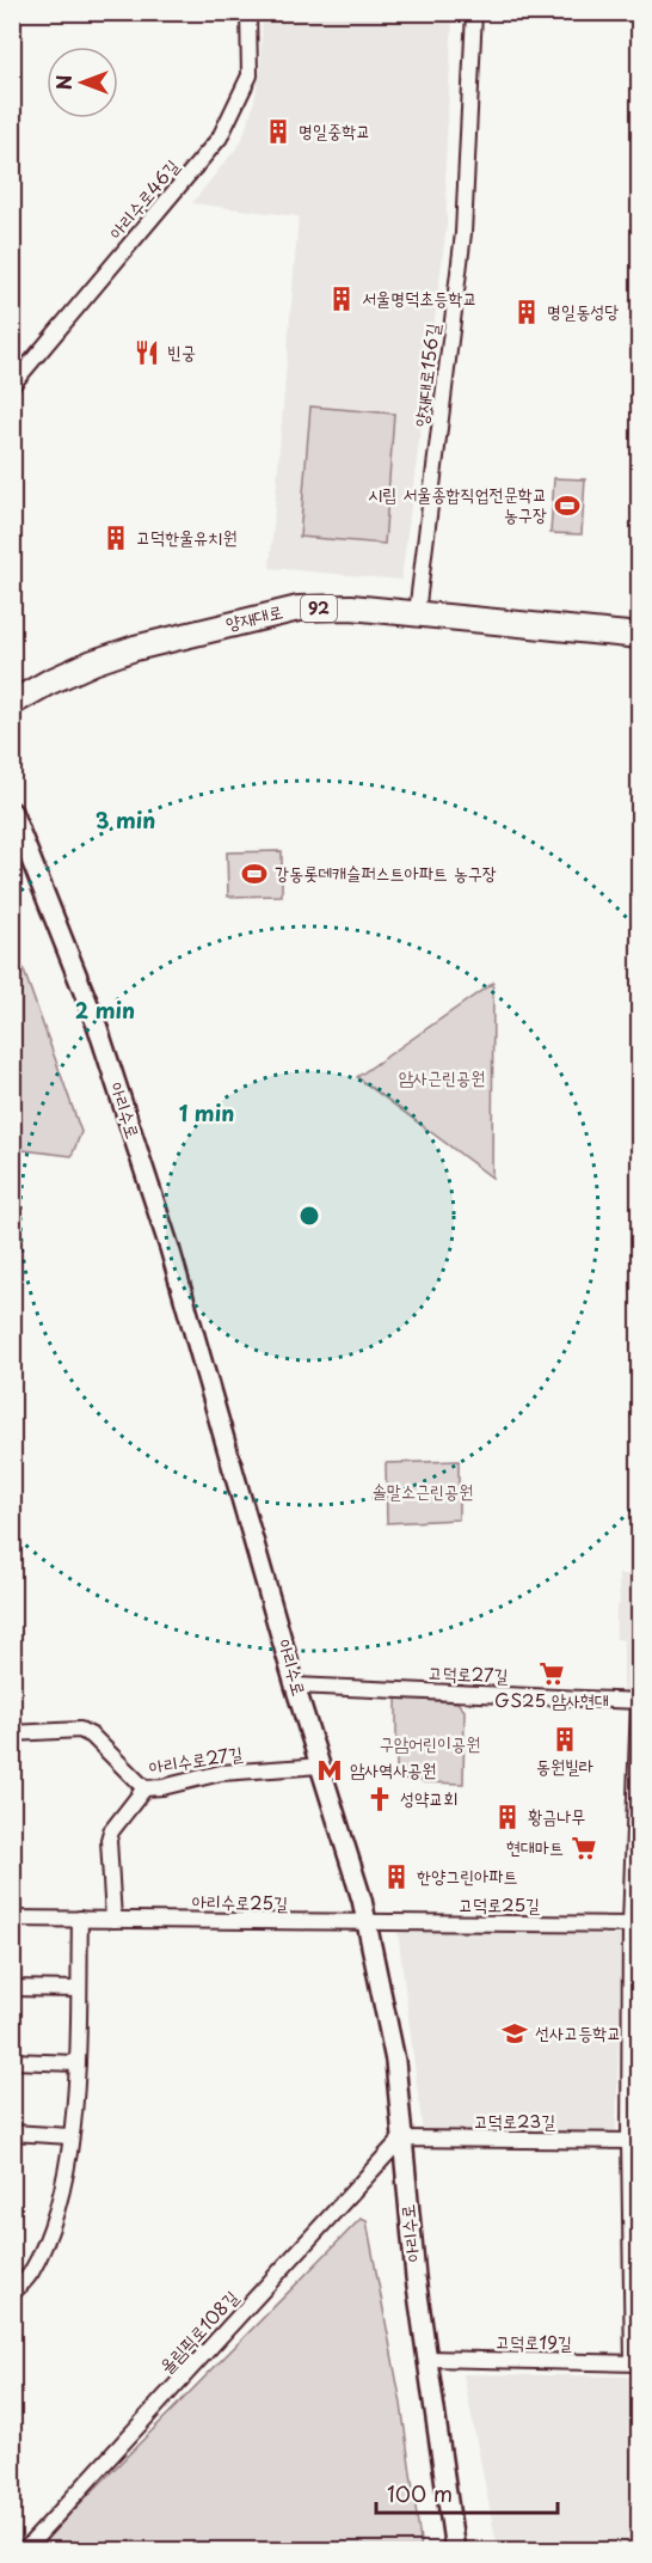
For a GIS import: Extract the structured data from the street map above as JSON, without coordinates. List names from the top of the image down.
{
  "streets": {
    "main road": ["92", "양재대로"],
    "street": [
      "아리수로46길",
      "양재대로156길",
      "아리수로",
      "고덕로27길",
      "아리수로27길",
      "아리수로25길",
      "고덕로25길",
      "고덕로23길",
      "올림픽로108길",
      "고덕로19길"
    ]
  },
  "crossings": [
    ["양재대로156길", "양재대로"],
    ["아리수로", "고덕로27길"],
    ["아리수로", "아리수로27길"],
    ["아리수로", "아리수로25길"],
    ["아리수로", "고덕로25길"],
    ["아리수로", "고덕로23길"],
    ["아리수로", "올림픽로108길"],
    ["아리수로", "고덕로19길"],
    ["고덕로27길", "고덕로25길"],
    ["아리수로25길", "고덕로25길"],
    ["고덕로23길", "올림픽로108길"]
  ],
  "parks": ["암사근린공원", "솔말소근린공원", "구암어린이공원"],
  "places": {
    "building": [
      "명일중학교",
      "서울명덕초등학교",
      "명일동성당",
      "고덕한울유치원",
      "동원빌라",
      "황금나무",
      "한양그린아파트"
    ],
    "restaurant": ["빈궁"],
    "sports": ["시립 서울종합직업전문학교 농구장", "강동롯데캐슬퍼스트아파트 농구장"],
    "supermarket": ["GS25 암사현대", "현대마트"],
    "metro station": ["암사역사공원"],
    "church": ["성약교회"],
    "school or university": ["선사고등학교"]
  },
  "scale_bar": "100 m",
  "north": "left",
  "rings": ["3 min", "2 min", "1 min"]
}
